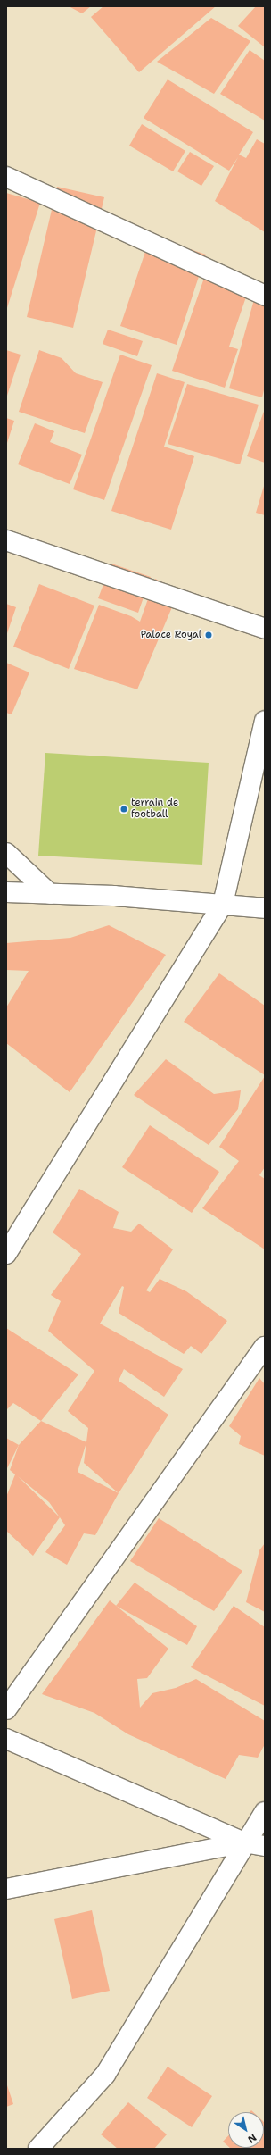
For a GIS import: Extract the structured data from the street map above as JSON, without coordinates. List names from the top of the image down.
{
  "places": ["Palace Royal", "terrain de football"],
  "north": "bottom right"
}
